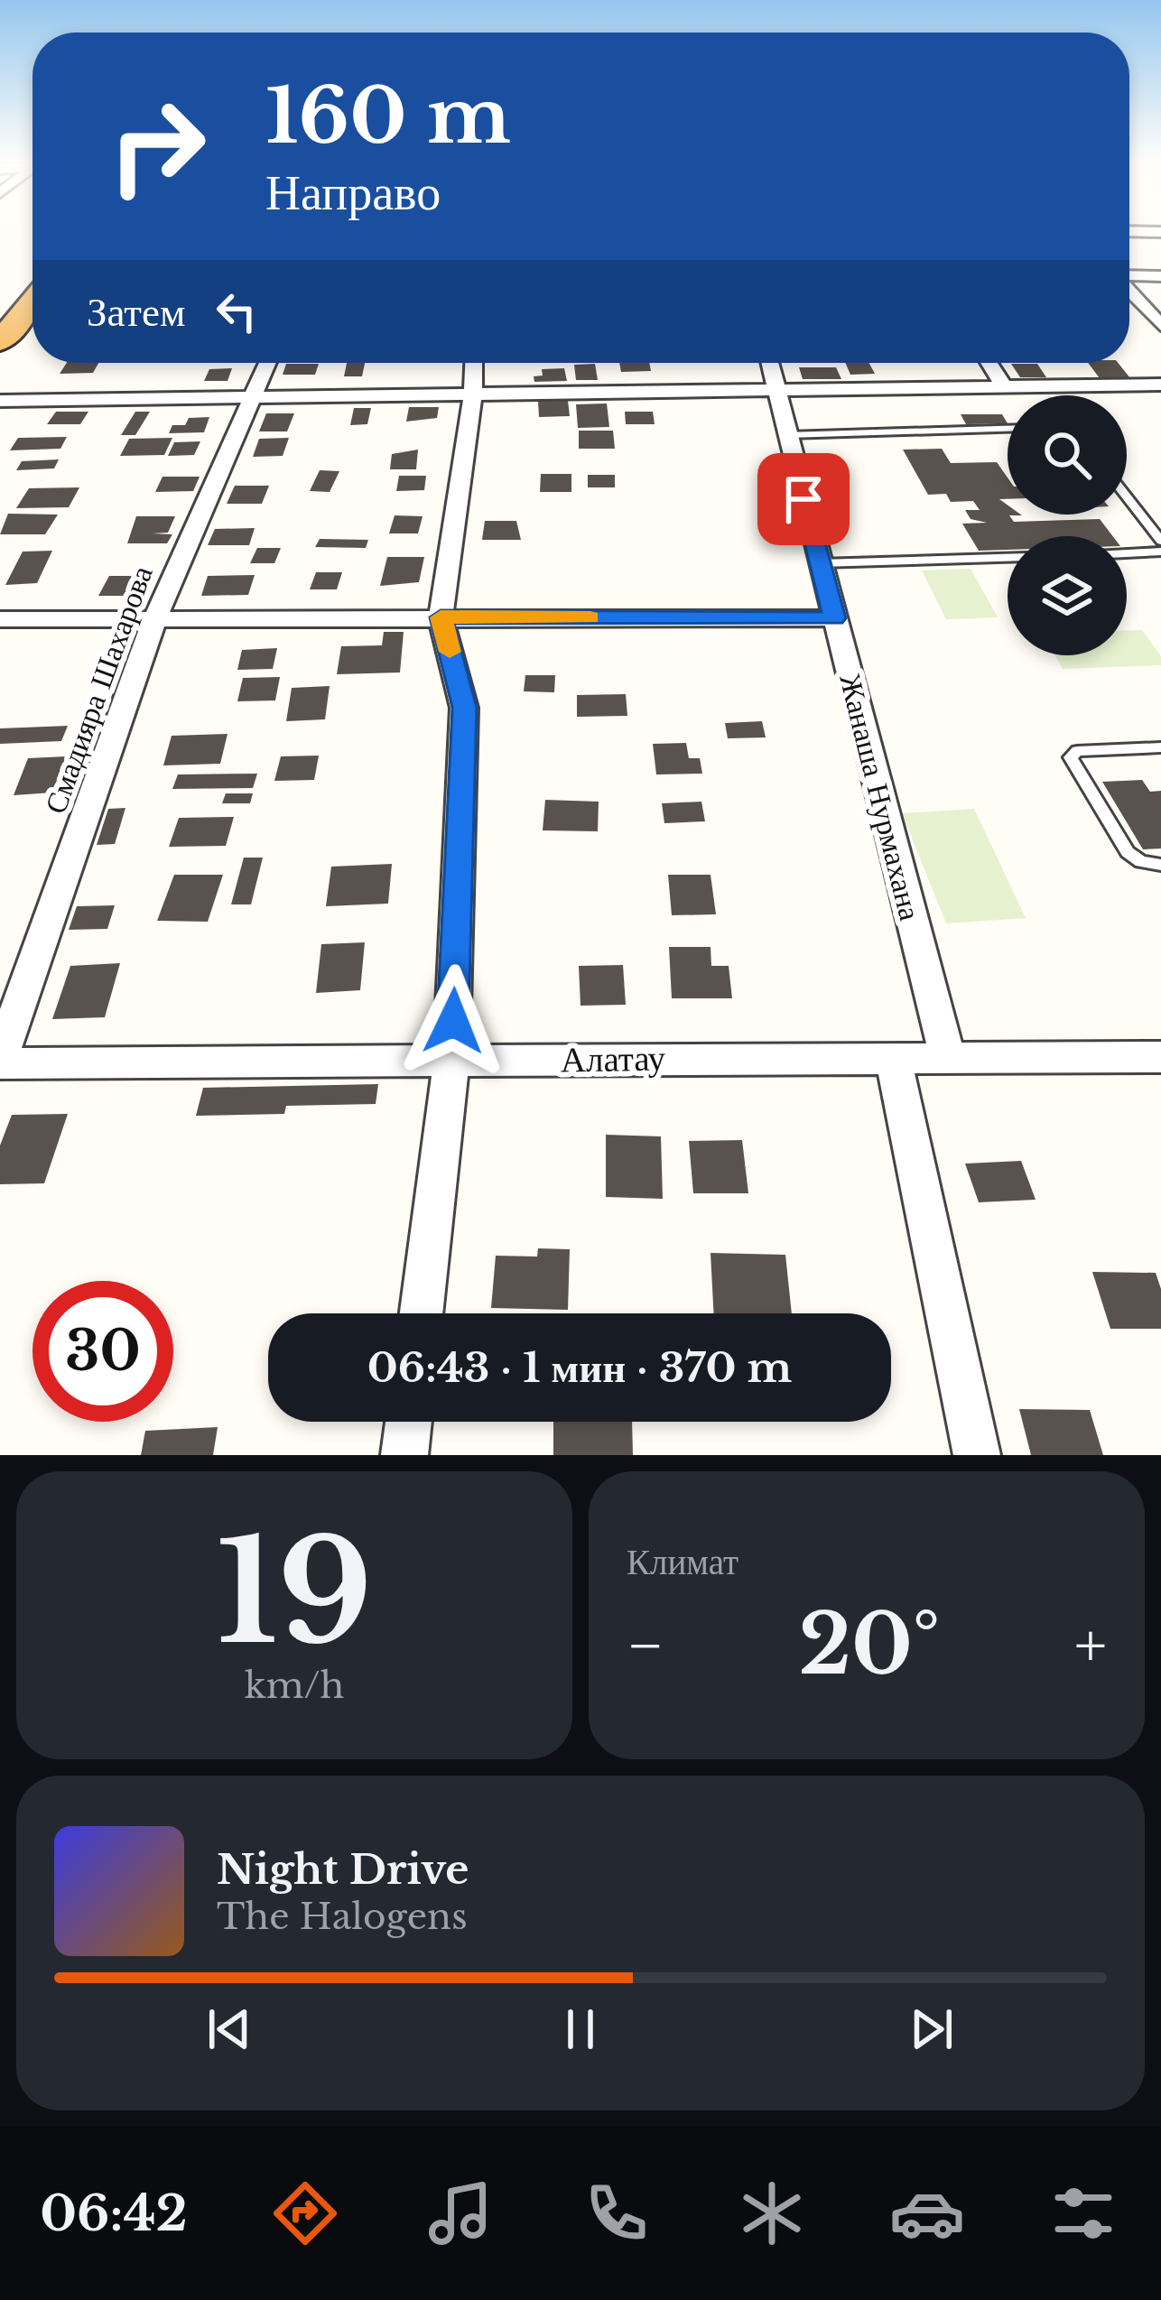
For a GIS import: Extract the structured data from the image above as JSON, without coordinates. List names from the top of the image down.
{
  "streets": {
    "street": ["Смадияра Шахарова", "Жанаша Нурмахана", "Алатау"]
  },
  "crossings": [
    ["Смадияра Шахарова", "Алатау"],
    ["Жанаша Нурмахана", "Алатау"]
  ],
  "page": {
    "turn": ["160 m", "Направо"],
    "then": "Затем",
    "limit": "30",
    "trip": "06:43 · 1 мин · 370 m",
    "tile": [
      ["19", "km/h"],
      "Климат"
    ],
    "heat": ["−", "20°", "+"],
    "song": ["Night Drive", "The Halogens"],
    "tabs": "06:42"
  }
}
